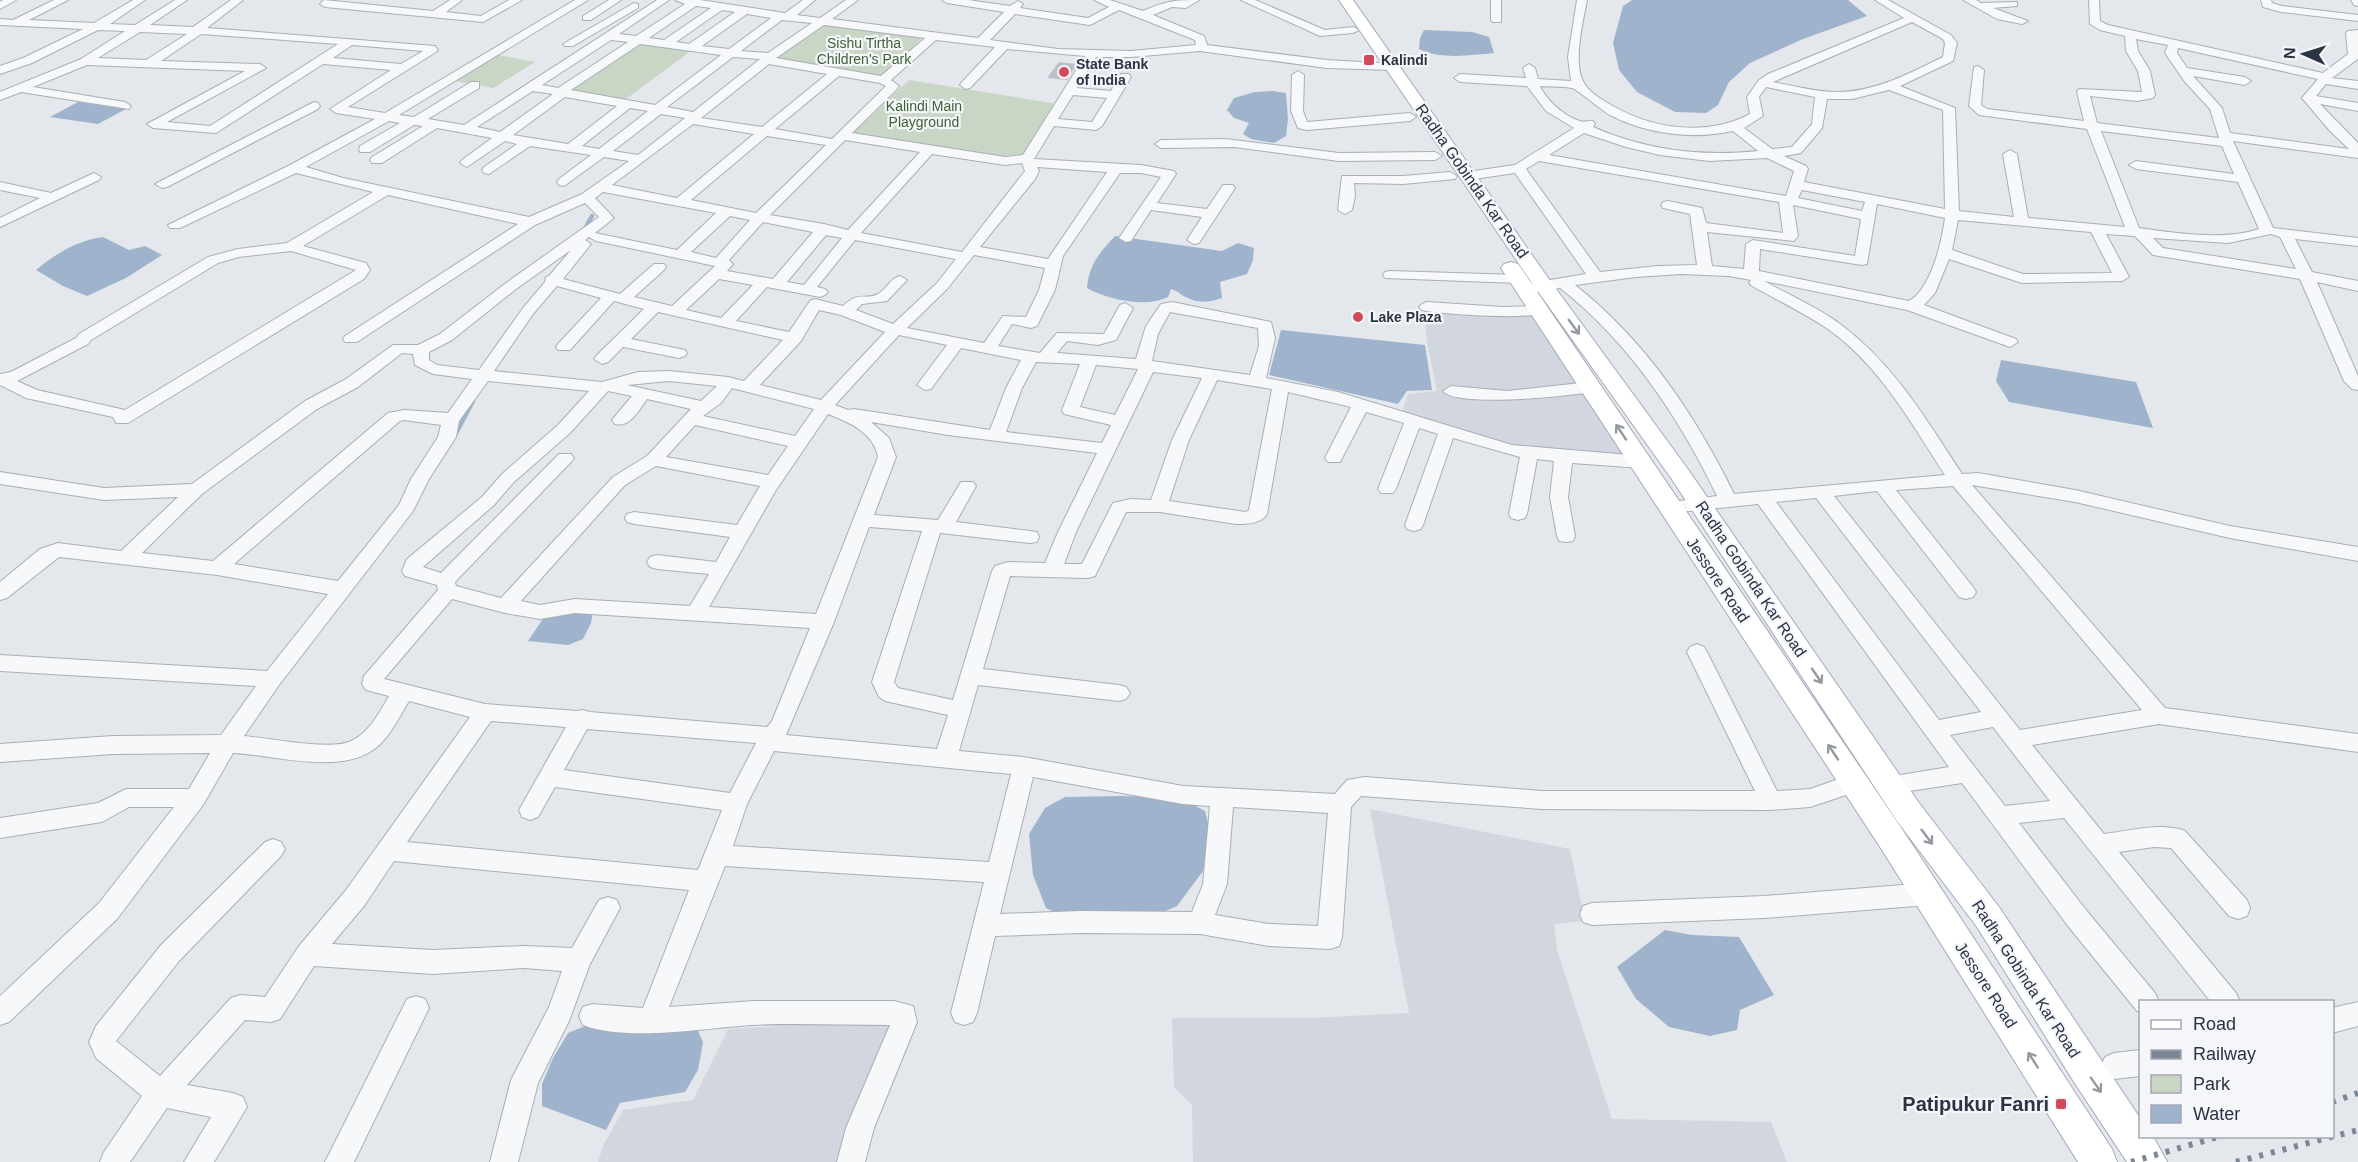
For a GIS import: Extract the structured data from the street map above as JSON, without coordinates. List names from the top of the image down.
{
  "streets": {
    "main road": ["Radha Gobinda Kar Road", "Jessore Road"]
  },
  "crossings": [
    ["Radha Gobinda Kar Road", "Jessore Road"]
  ],
  "one_way": ["Radha Gobinda Kar Road", "Jessore Road"],
  "parks": ["Sishu Tirtha Children's Park", "Kalindi Main Playground"],
  "places": {
    "transit": ["Kalindi", "Patipukur Fanri"],
    "other": ["State Bank of India", "Lake Plaza"]
  },
  "legend": [
    "Road",
    "Railway",
    "Park",
    "Water"
  ],
  "north": "left"
}
